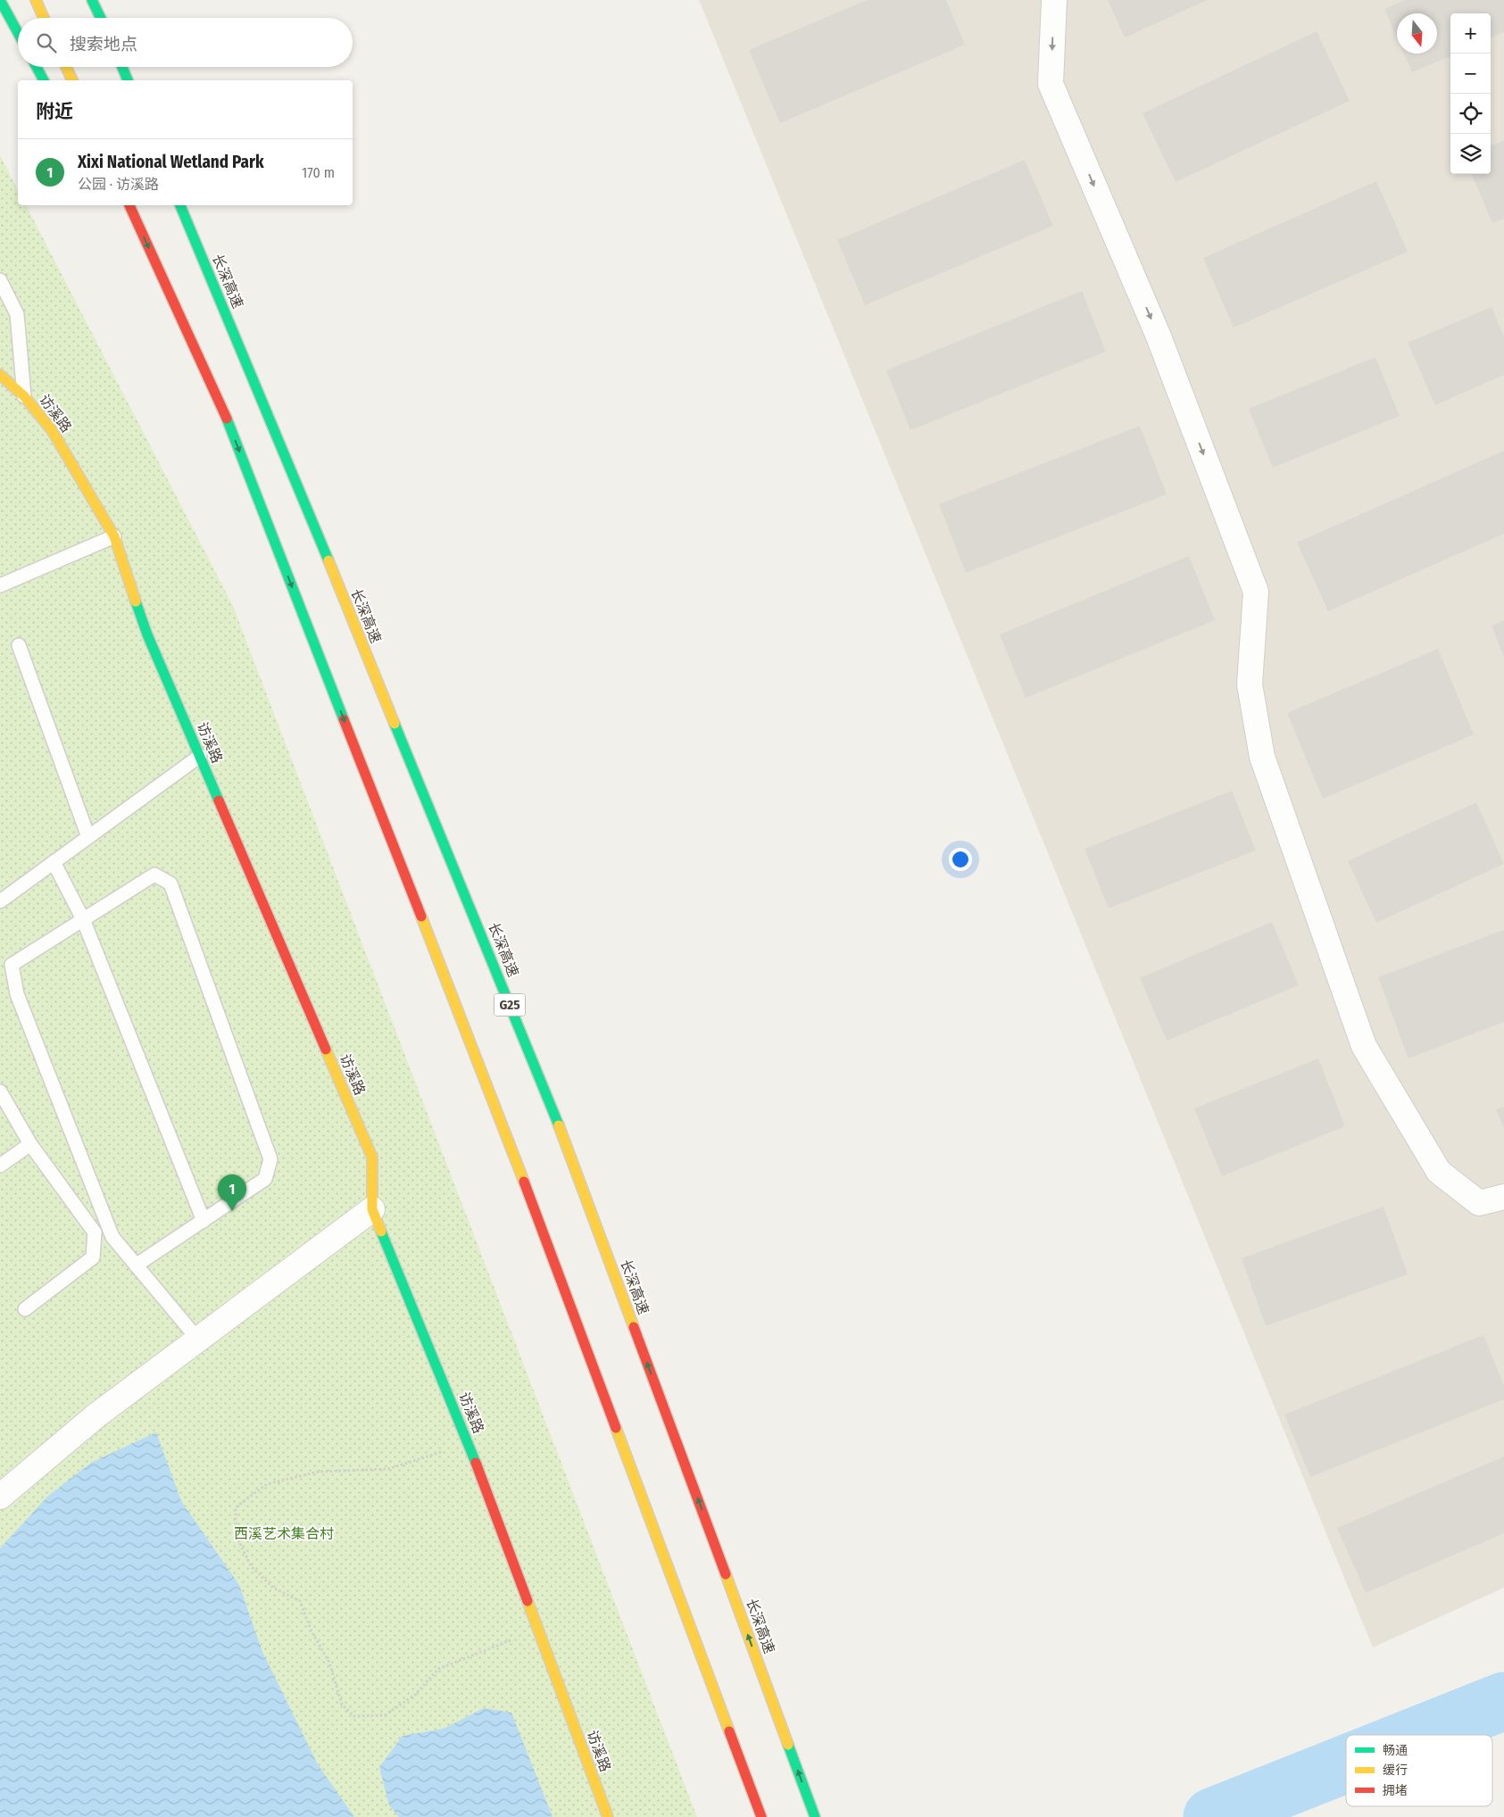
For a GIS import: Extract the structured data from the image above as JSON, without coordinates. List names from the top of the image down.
{
  "streets": {
    "main road": ["长深高速", "访溪路", "G25"]
  },
  "parks": ["西溪艺术集合村"],
  "legend": ["畅通", "缓行", "拥堵"],
  "north": "bottom",
  "page": {
    "map_buttons": ["+", "−"],
    "search": "搜索地点",
    "heading": "附近",
    "list": [
      {
        "mark": "1",
        "name": "Xixi National Wetland Park",
        "note": "公园 · 访溪路",
        "value": "170 m"
      }
    ],
    "pins": "1"
  }
}
